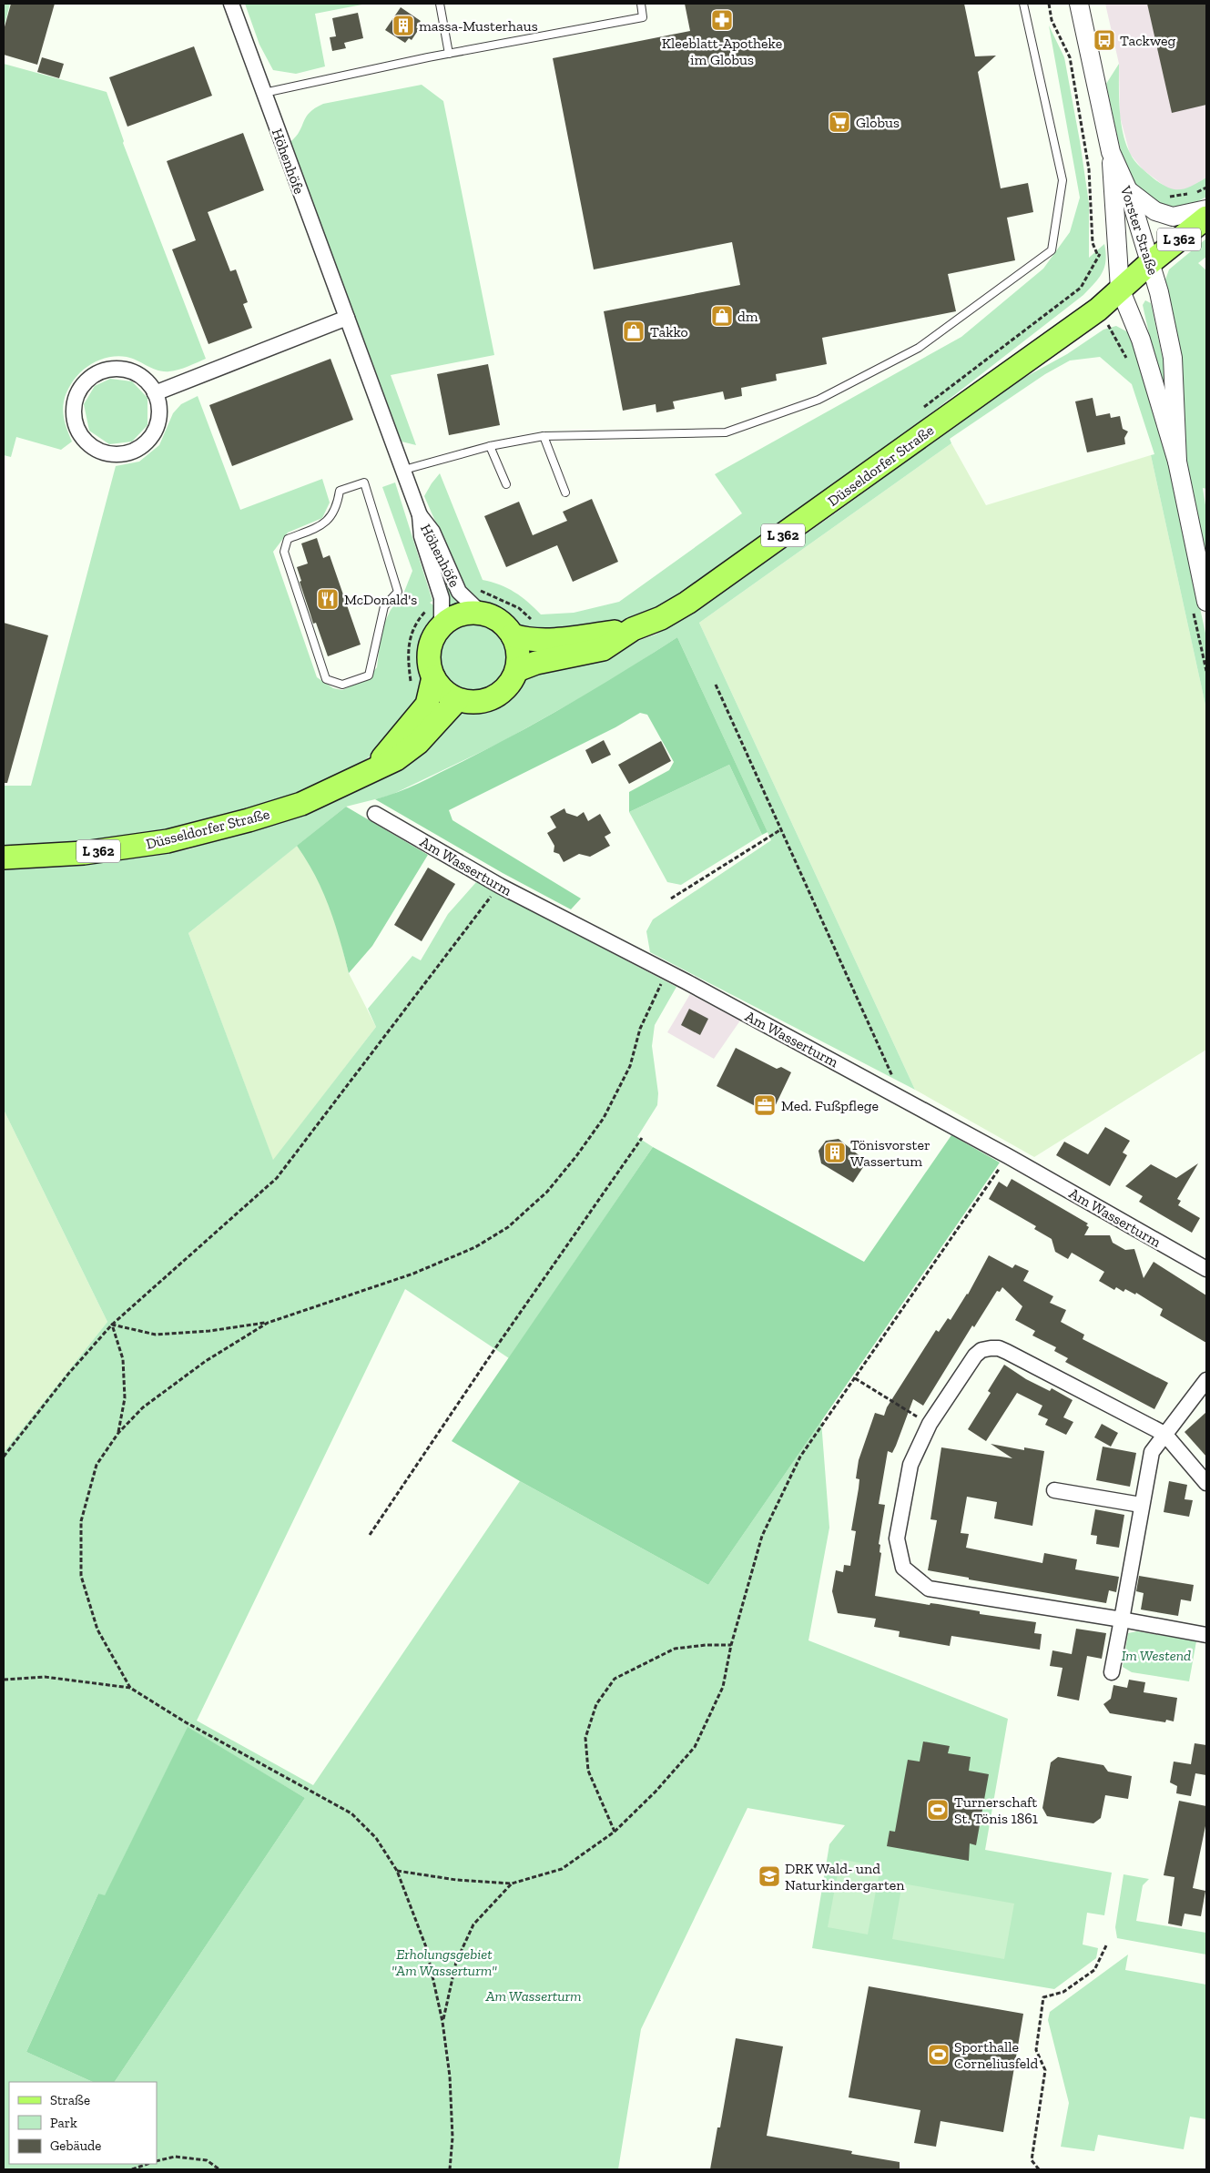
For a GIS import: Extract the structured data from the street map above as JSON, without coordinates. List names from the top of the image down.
{
  "streets": {
    "main road": ["L 362", "Düsseldorfer Straße"],
    "street": ["Höhenhöfe", "Vorster Straße", "Am Wasserturm"]
  },
  "crossings": [
    ["Höhenhöfe", "Düsseldorfer Straße"],
    ["Vorster Straße", "L 362"],
    ["Vorster Straße", "Düsseldorfer Straße"]
  ],
  "parks": ["Im Westend", "Erholungsgebiet \"Am Wasserturm\"", "Am Wasserturm"],
  "places": {
    "pharmacy": ["Kleeblatt-Apotheke im Globus"],
    "building": ["massa-Musterhaus", "Tönisvorster Wassertum"],
    "bus stop": ["Tackweg"],
    "supermarket": ["Globus"],
    "shop": ["dm", "Takko"],
    "restaurant": ["McDonald's"],
    "office": ["Med. Fußpflege"],
    "sports": ["Turnerschaft St. Tönis 1861", "Sporthalle Corneliusfeld"],
    "school or university": ["DRK Wald- und Naturkindergarten"]
  },
  "legend": ["Straße", "Park", "Gebäude"]
}
